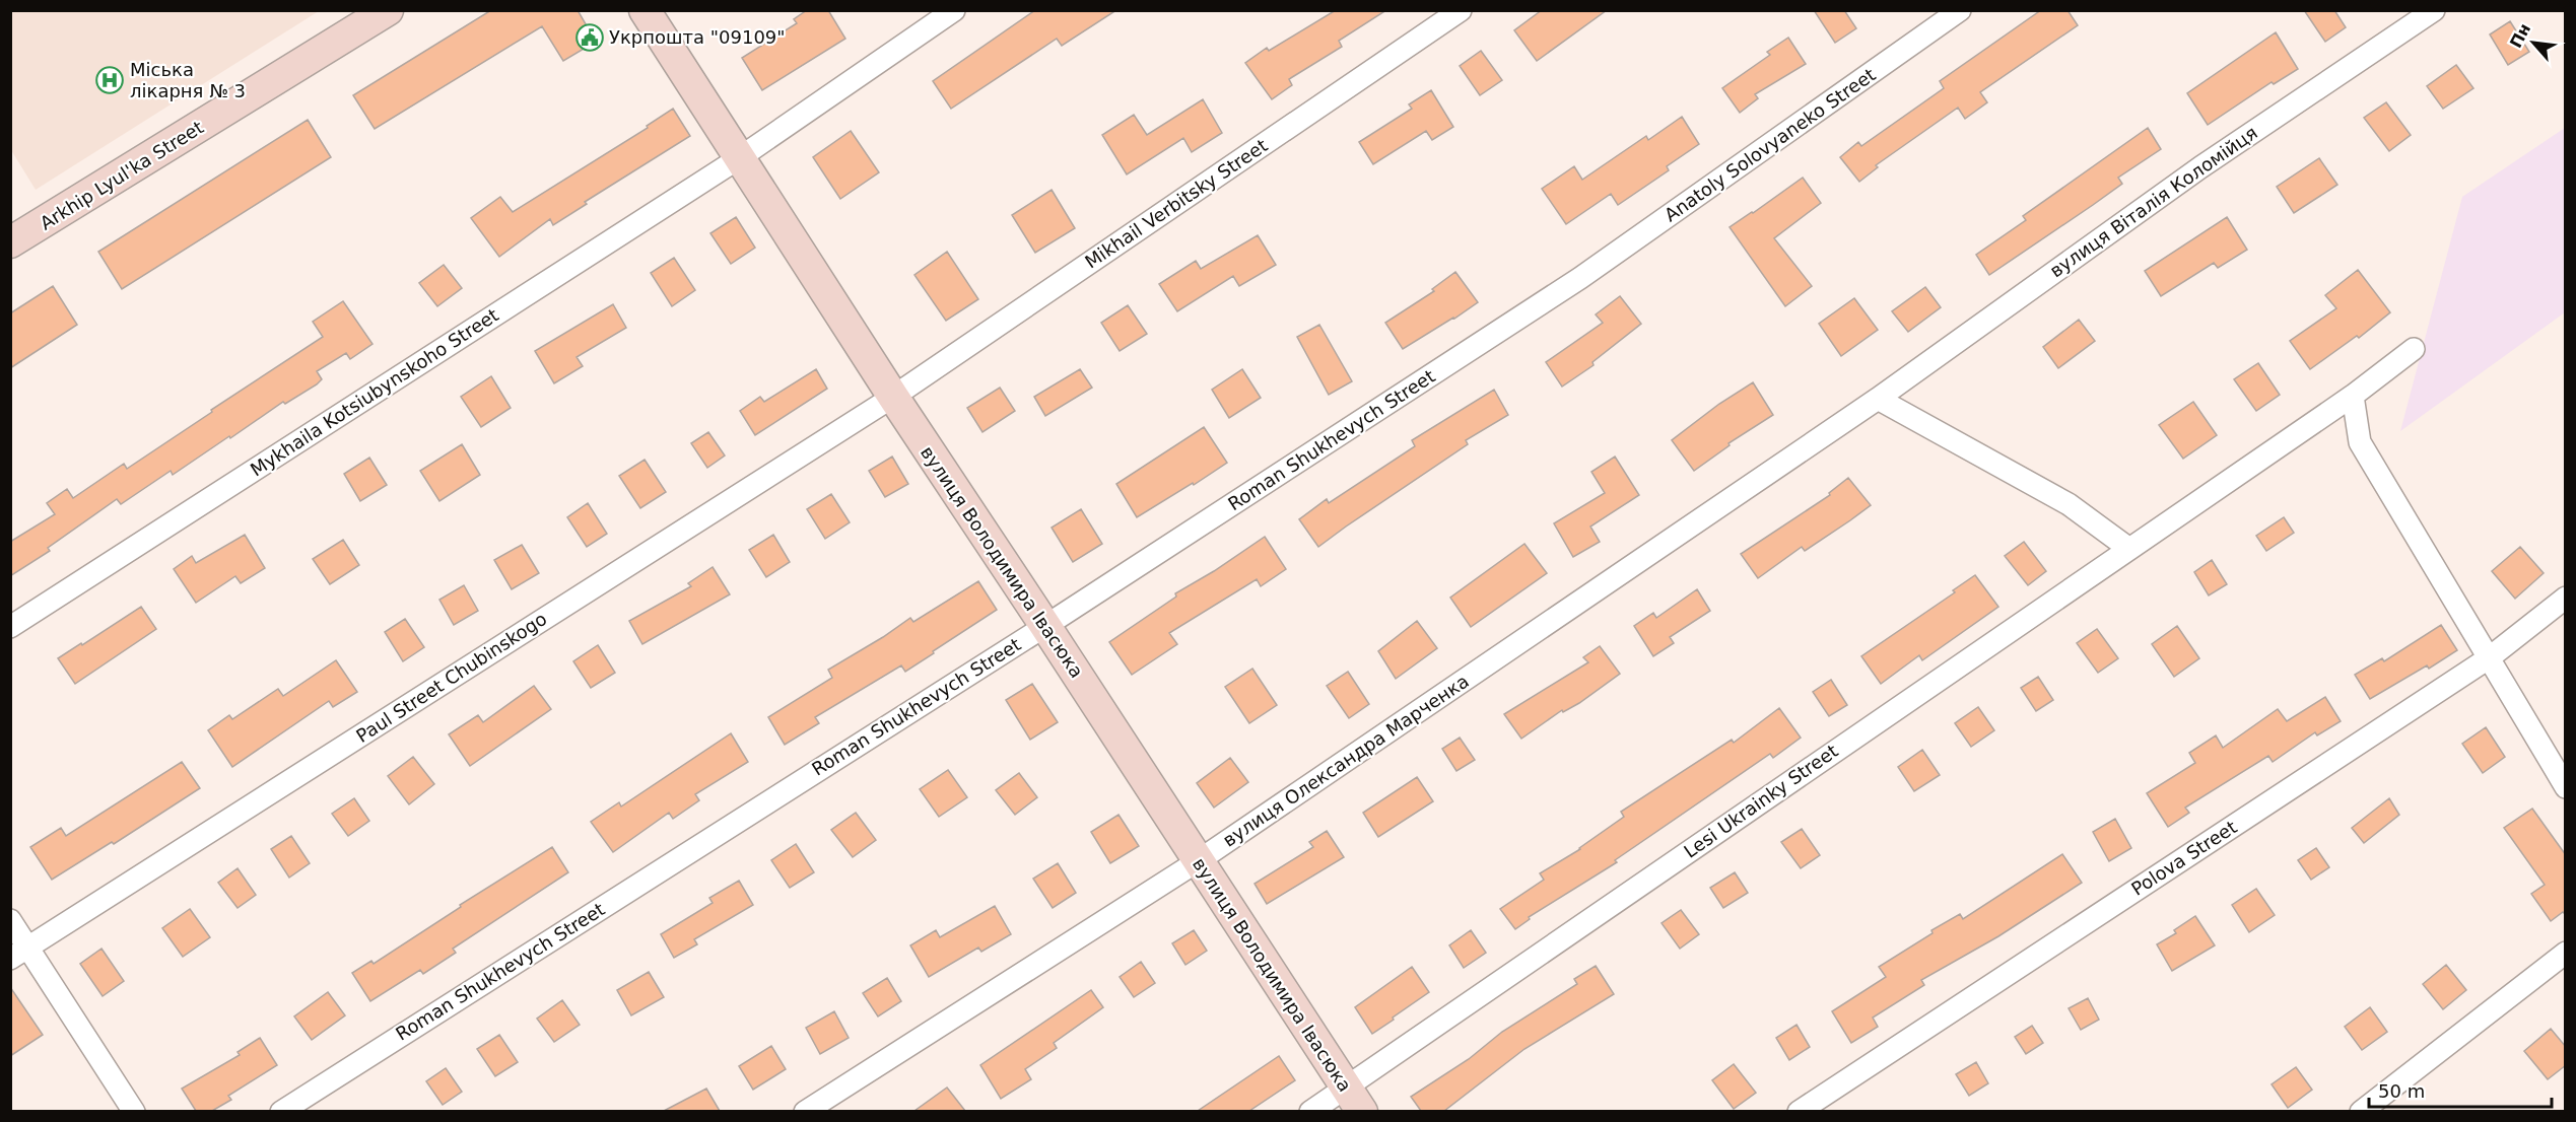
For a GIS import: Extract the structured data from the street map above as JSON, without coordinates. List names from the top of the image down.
{
  "streets": {
    "street": [
      "Anatoly Solovyaneko Street",
      "Arkhip Lyul'ka Street",
      "вулиця Віталія Коломійця",
      "Mikhail Verbitsky Street",
      "Mykhaila Kotsiubynskoho Street",
      "Roman Shukhevych Street",
      "вулиця Володимира Івасюка",
      "Paul Street Chubinskogo",
      "вулиця Олександра Марченка",
      "Lesi Ukrainky Street",
      "Polova Street"
    ]
  },
  "crossings": [
    ["Anatoly Solovyaneko Street", "Roman Shukhevych Street"],
    ["вулиця Віталія Коломійця", "вулиця Олександра Марченка"],
    ["Mikhail Verbitsky Street", "вулиця Володимира Івасюка"],
    ["Mikhail Verbitsky Street", "Paul Street Chubinskogo"],
    ["Mykhaila Kotsiubynskoho Street", "вулиця Володимира Івасюка"],
    ["Roman Shukhevych Street", "вулиця Володимира Івасюка"],
    ["вулиця Володимира Івасюка", "Paul Street Chubinskogo"],
    ["вулиця Володимира Івасюка", "вулиця Олександра Марченка"],
    ["вулиця Володимира Івасюка", "Lesi Ukrainky Street"]
  ],
  "places": {
    "public building": ["Укрпошта \"09109\""],
    "hospital": ["Міська лікарня № 3"]
  },
  "scale_bar": "50 m",
  "north": "top left"
}
